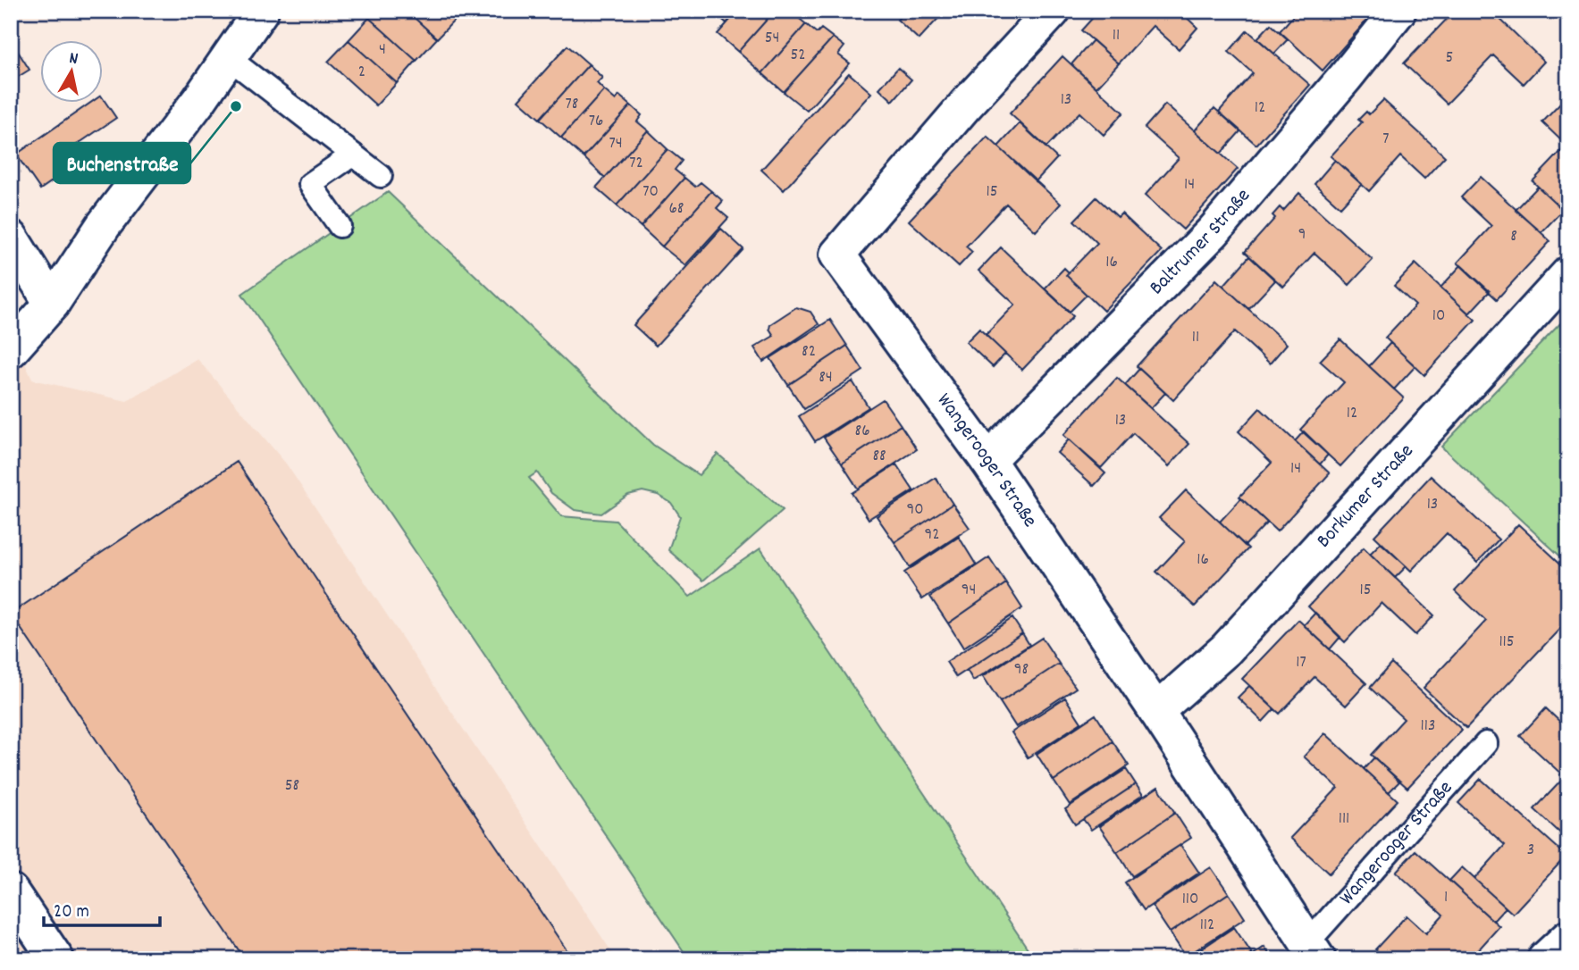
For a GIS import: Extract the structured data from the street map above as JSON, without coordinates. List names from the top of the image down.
{
  "streets": {
    "street": ["Baltrumer Straße", "Wangerooger Straße", "Borkumer Straße"]
  },
  "crossings": [
    ["Baltrumer Straße", "Wangerooger Straße"],
    ["Wangerooger Straße", "Borkumer Straße"]
  ],
  "places": ["Buchenstraße"],
  "house_numbers": [
    "11",
    "54",
    "4",
    "52",
    "5",
    "2",
    "13",
    "78",
    "12",
    "76",
    "7",
    "74",
    "72",
    "14",
    "70",
    "15",
    "68",
    "9",
    "8",
    "16",
    "10",
    "11",
    "82",
    "84",
    "12",
    "13",
    "86",
    "88",
    "14",
    "13",
    "90",
    "92",
    "16",
    "94",
    "15",
    "115",
    "17",
    "98",
    "113",
    "58",
    "111",
    "3",
    "1",
    "110",
    "112"
  ],
  "scale_bar": "20 m",
  "north": "top"
}
